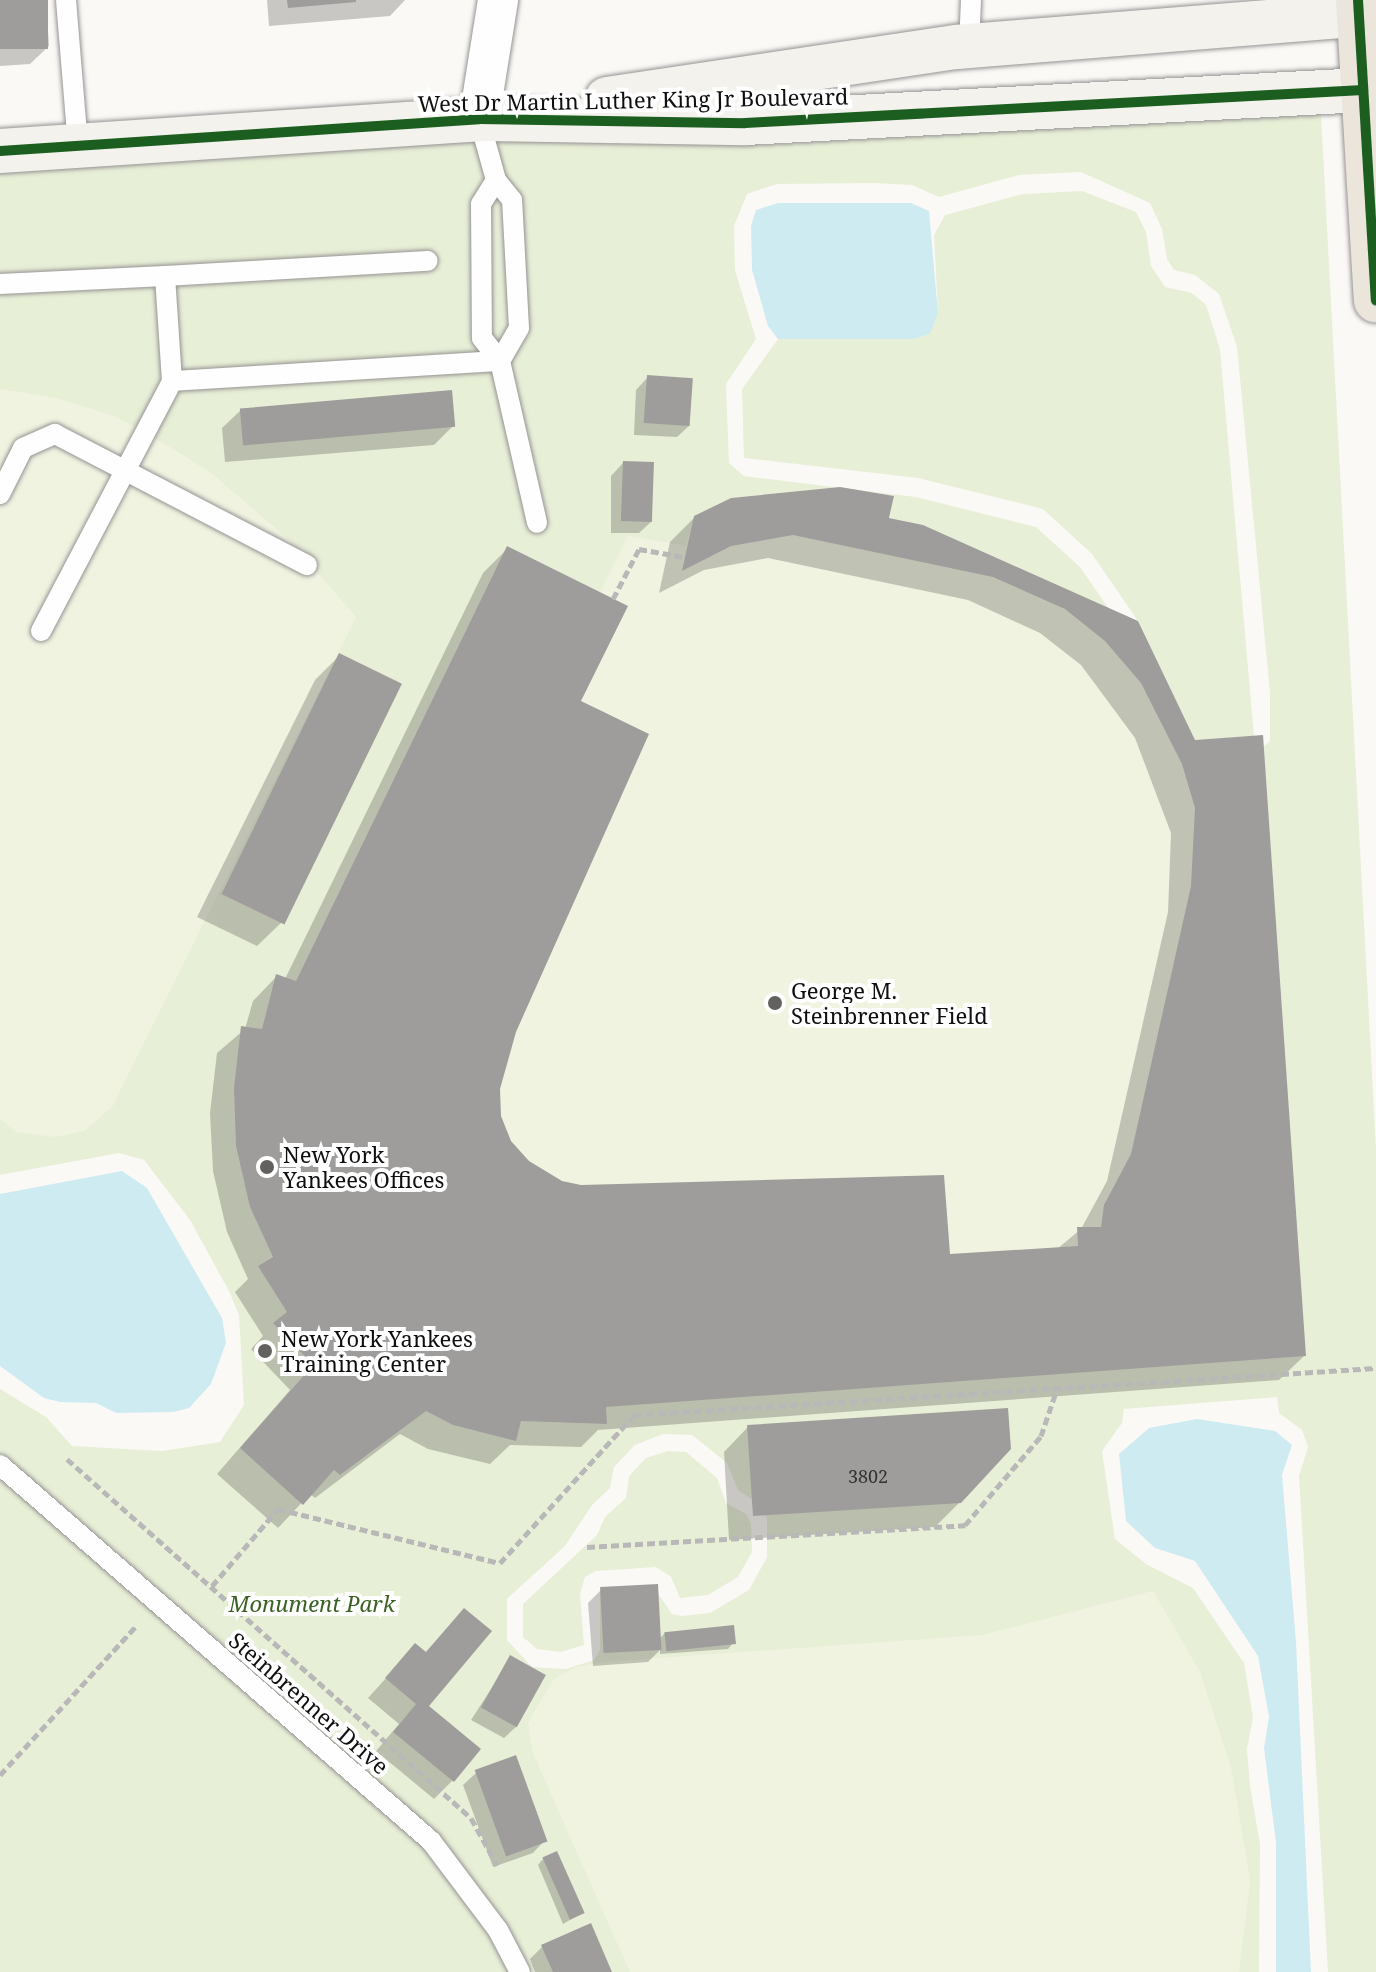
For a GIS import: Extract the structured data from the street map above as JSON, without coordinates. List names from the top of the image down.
{
  "streets": {
    "street": ["West Dr Martin Luther King Jr Boulevard"],
    "lane": ["Steinbrenner Drive"]
  },
  "parks": ["Monument Park"],
  "places": ["George M. Steinbrenner Field", "New York Yankees Offices", "New York Yankees Training Center"],
  "house_numbers": ["3802"]
}
